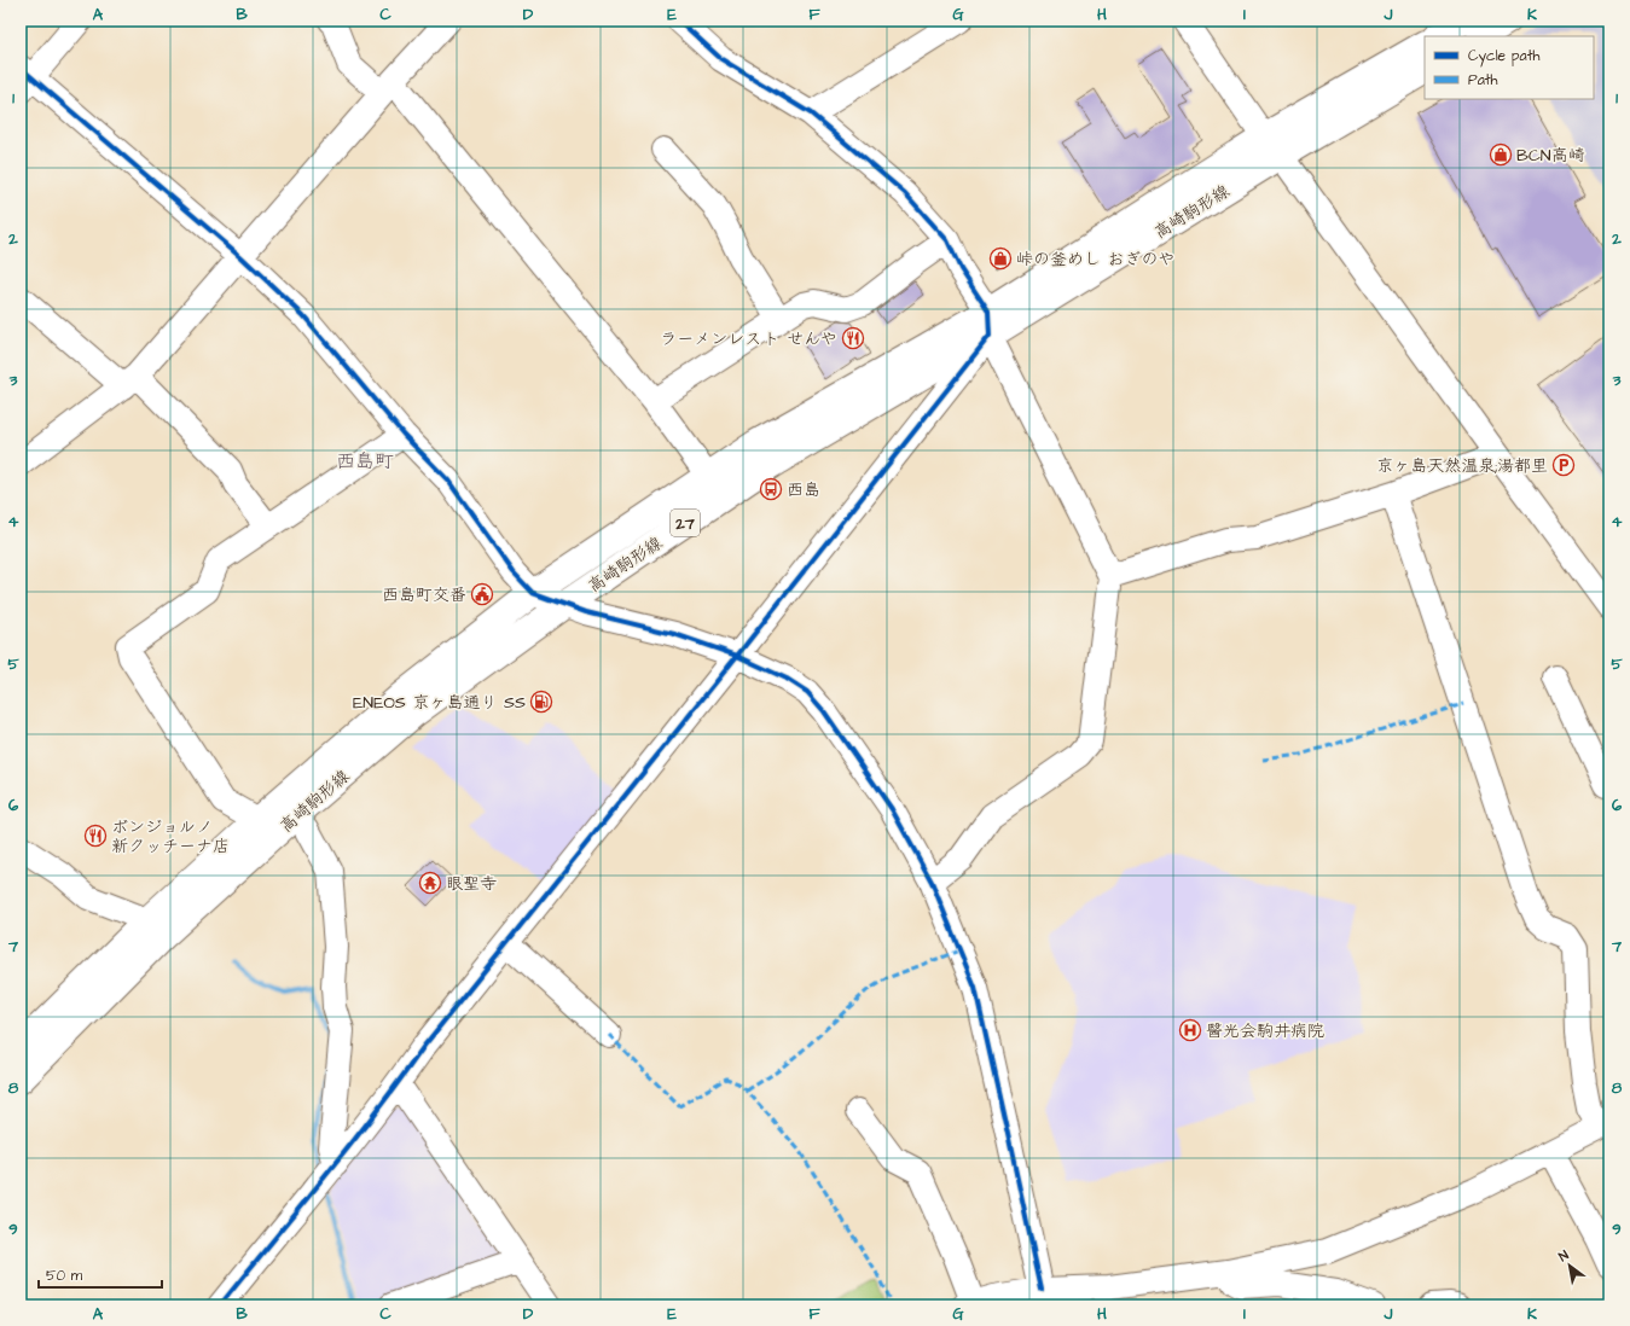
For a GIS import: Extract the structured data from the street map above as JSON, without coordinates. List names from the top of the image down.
{
  "streets": {
    "main road": ["高崎駒形線", "27"]
  },
  "districts": ["西島町"],
  "places": {
    "shop": ["BCN高崎", "峠の釜めし おぎのや"],
    "restaurant": ["ラーメンレスト せんや", "ボンジョルノ 新クッチーナ店"],
    "parking": ["京ヶ島天然温泉;湯都里"],
    "bus stop": ["西島"],
    "public building": ["西島町交番"],
    "fuel station": ["ENEOS 京ヶ島通り SS"],
    "temple": ["眼聖寺"],
    "hospital": ["醫光会駒井病院"]
  },
  "legend": ["Cycle path", "Path"],
  "scale_bar": "50 m",
  "north": "top left",
  "grid": {
    "columns": [
      "A",
      "B",
      "C",
      "D",
      "E",
      "F",
      "G",
      "H",
      "I",
      "J",
      "K"
    ],
    "rows": [
      "1",
      "2",
      "3",
      "4",
      "5",
      "6",
      "7",
      "8",
      "9"
    ]
  }
}
